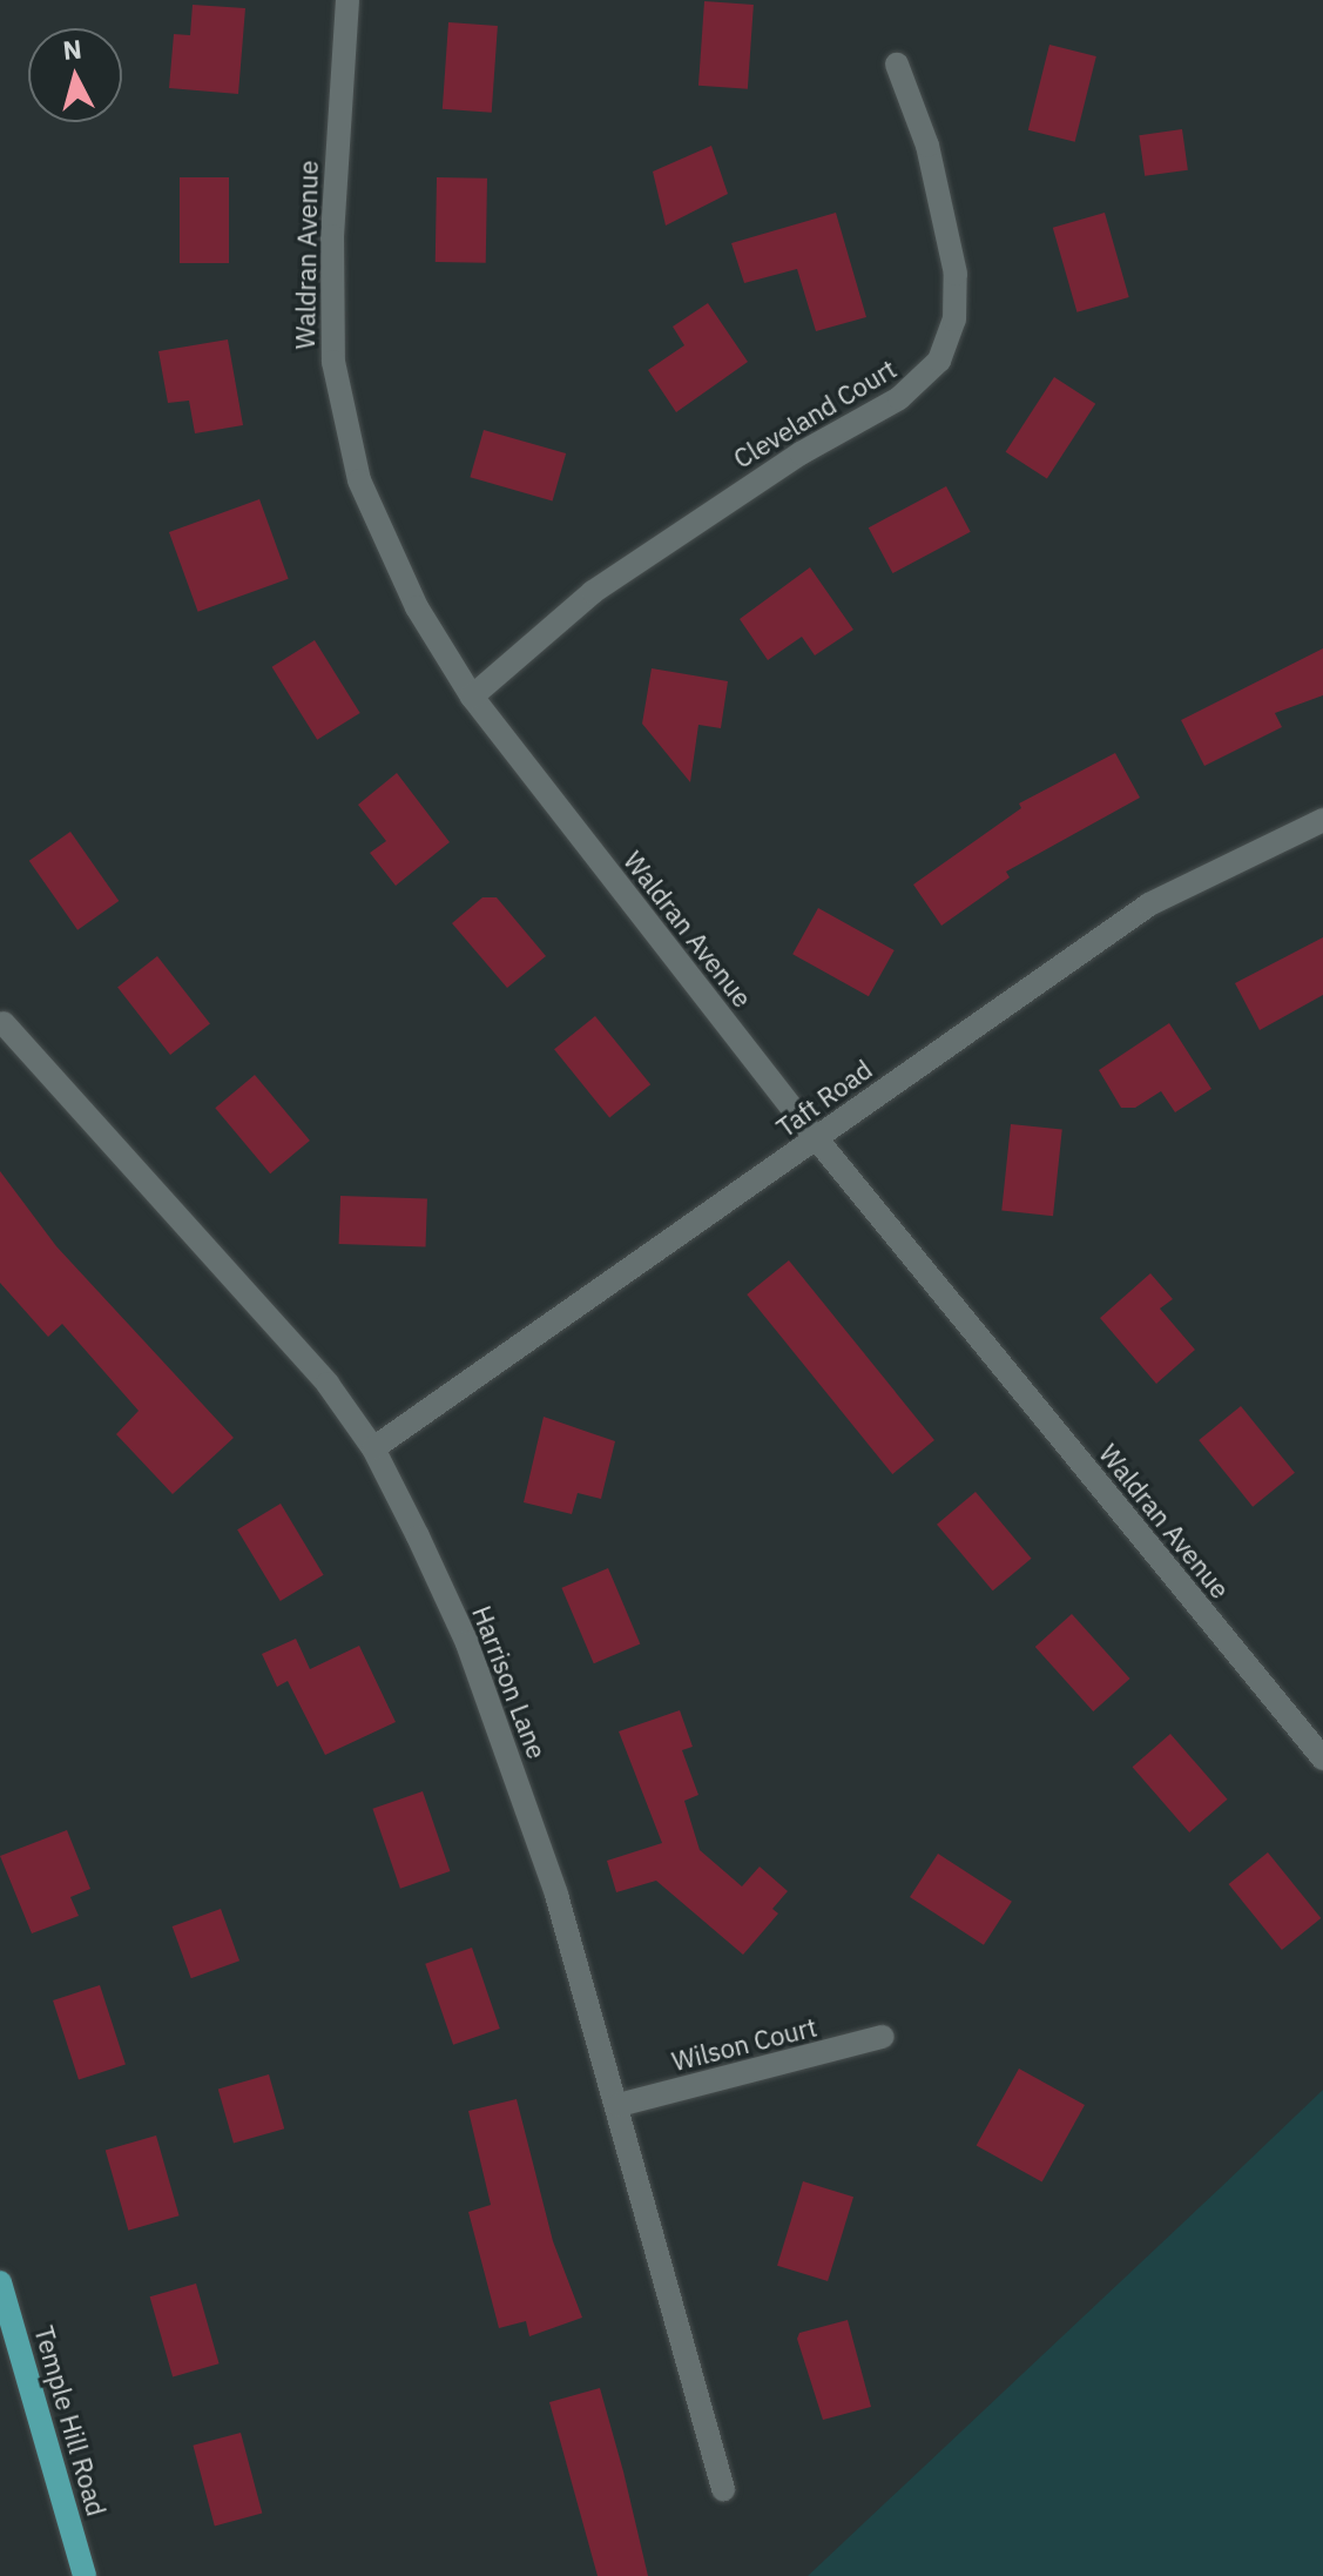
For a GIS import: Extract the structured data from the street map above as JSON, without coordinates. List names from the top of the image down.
{
  "streets": {
    "main road": ["Temple Hill Road"],
    "street": [
      "Waldran Avenue",
      "Cleveland Court",
      "Taft Road",
      "Harrison Lane",
      "Wilson Court"
    ]
  },
  "crossings": [
    ["Waldran Avenue", "Cleveland Court"],
    ["Waldran Avenue", "Taft Road"],
    ["Taft Road", "Harrison Lane"],
    ["Harrison Lane", "Wilson Court"]
  ],
  "north": "top"
}
